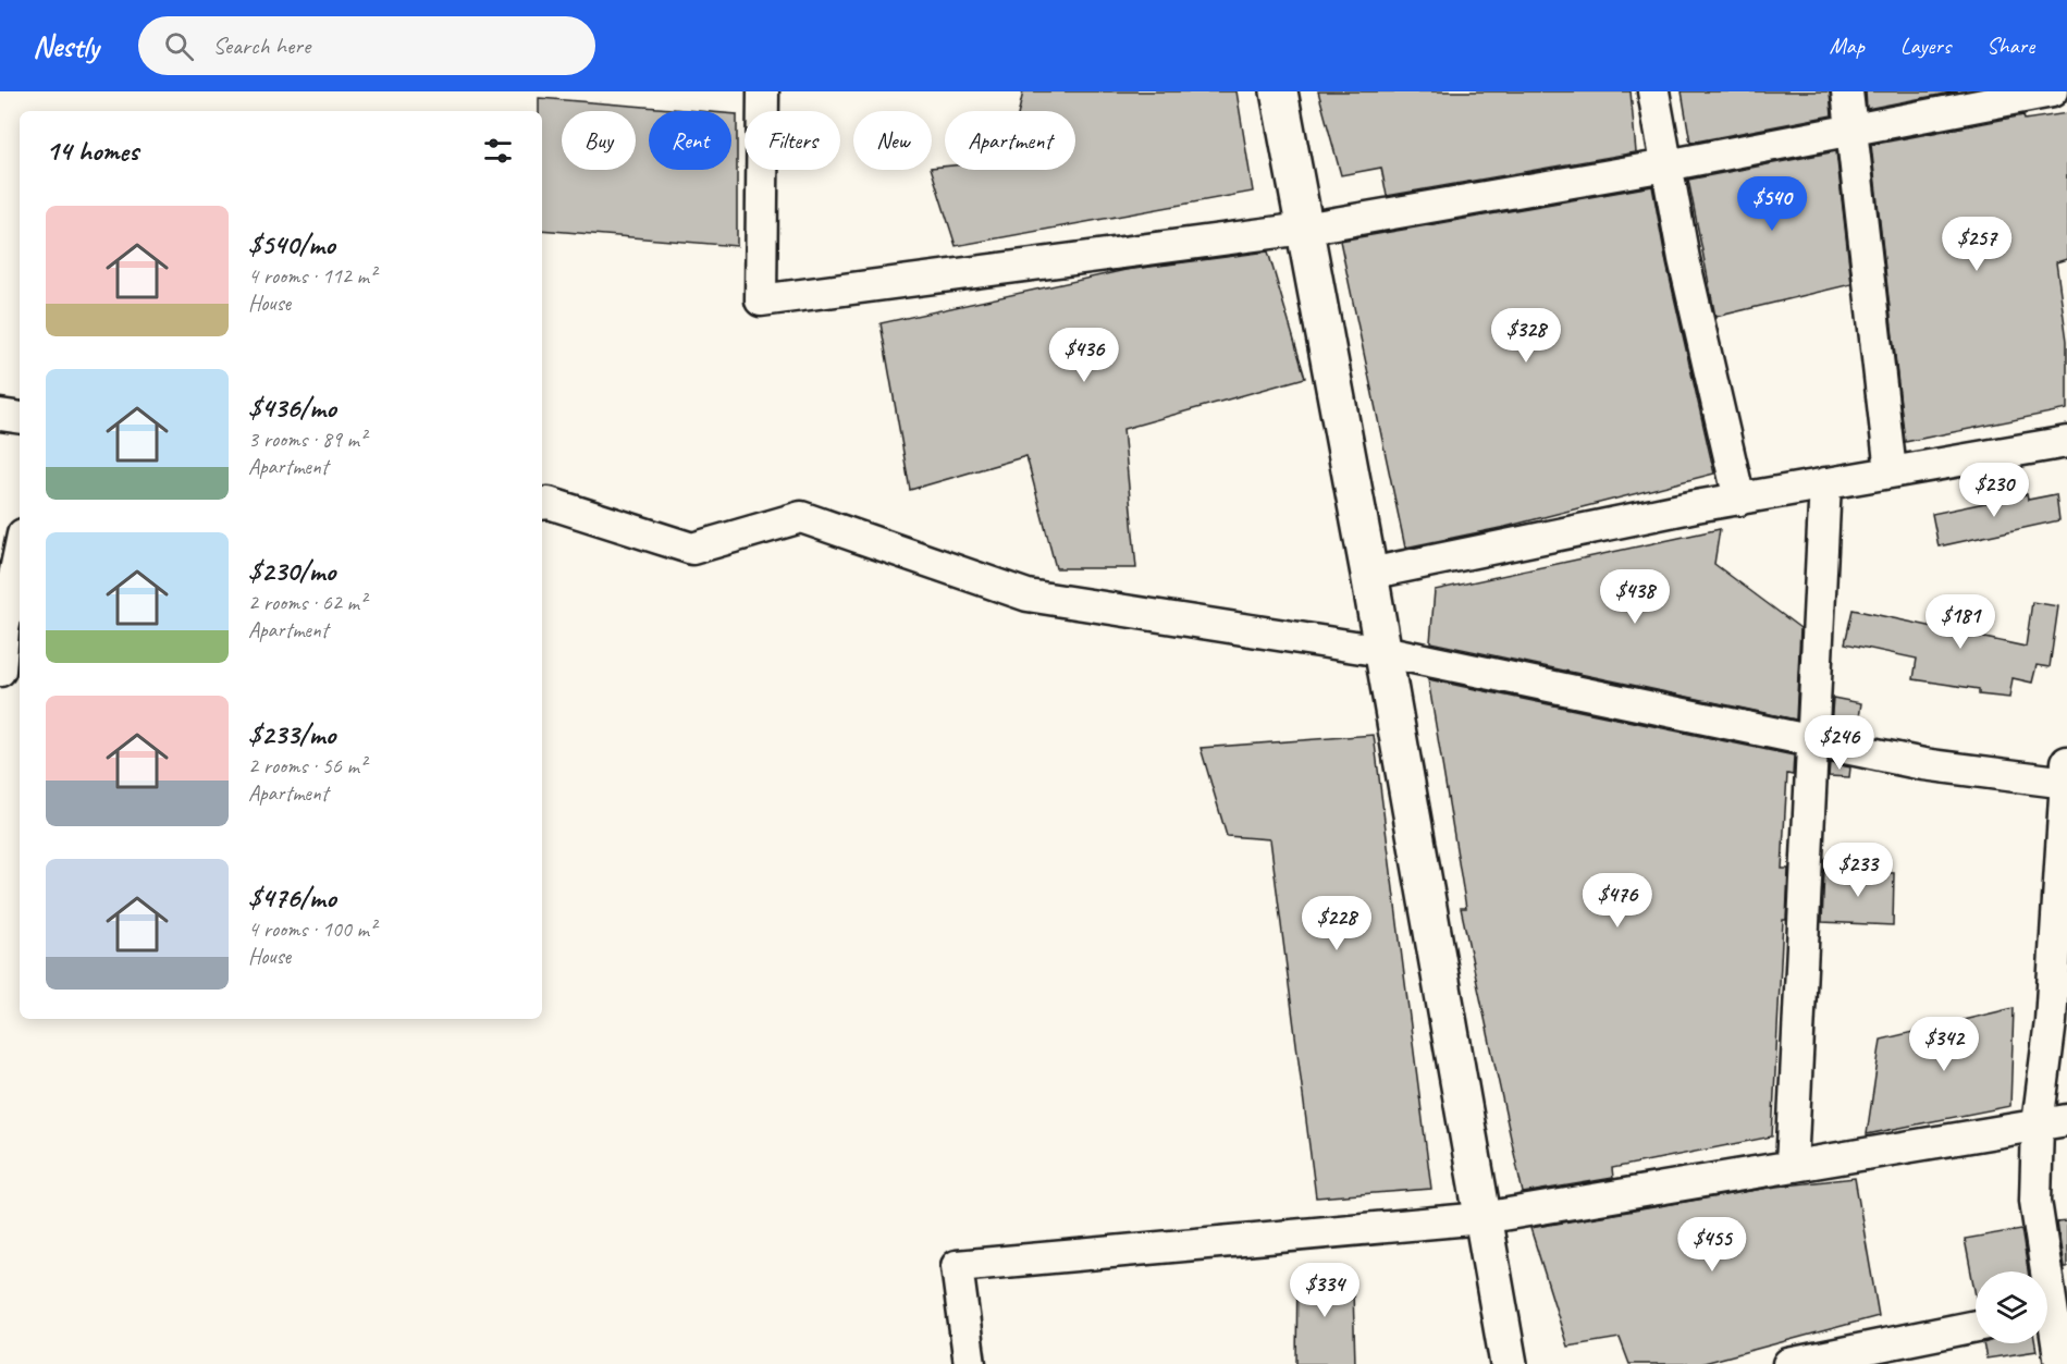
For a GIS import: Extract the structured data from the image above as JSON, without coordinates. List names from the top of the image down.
{
  "page": {
    "header": "Nestly",
    "search": "Search here",
    "nav": ["Map", "Layers", "Share"],
    "chip": [
      "Buy",
      "Rent",
      "Filters",
      "New",
      "Apartment"
    ],
    "heading": "14 homes",
    "price": [
      "$540",
      "$257",
      "$328",
      "$436",
      "$230",
      "$438",
      "$181",
      "$246",
      "$233",
      "$476",
      "$228",
      "$342",
      "$455",
      "$334"
    ],
    "list": [
      {
        "name": "$540/mo",
        "note": "4 rooms · 112 m² · House"
      },
      {
        "name": "$436/mo",
        "note": "3 rooms · 89 m² · Apartment"
      },
      {
        "name": "$230/mo",
        "note": "2 rooms · 62 m² · Apartment"
      },
      {
        "name": "$233/mo",
        "note": "2 rooms · 56 m² · Apartment"
      },
      {
        "name": "$476/mo",
        "note": "4 rooms · 100 m² · House"
      }
    ]
  }
}
